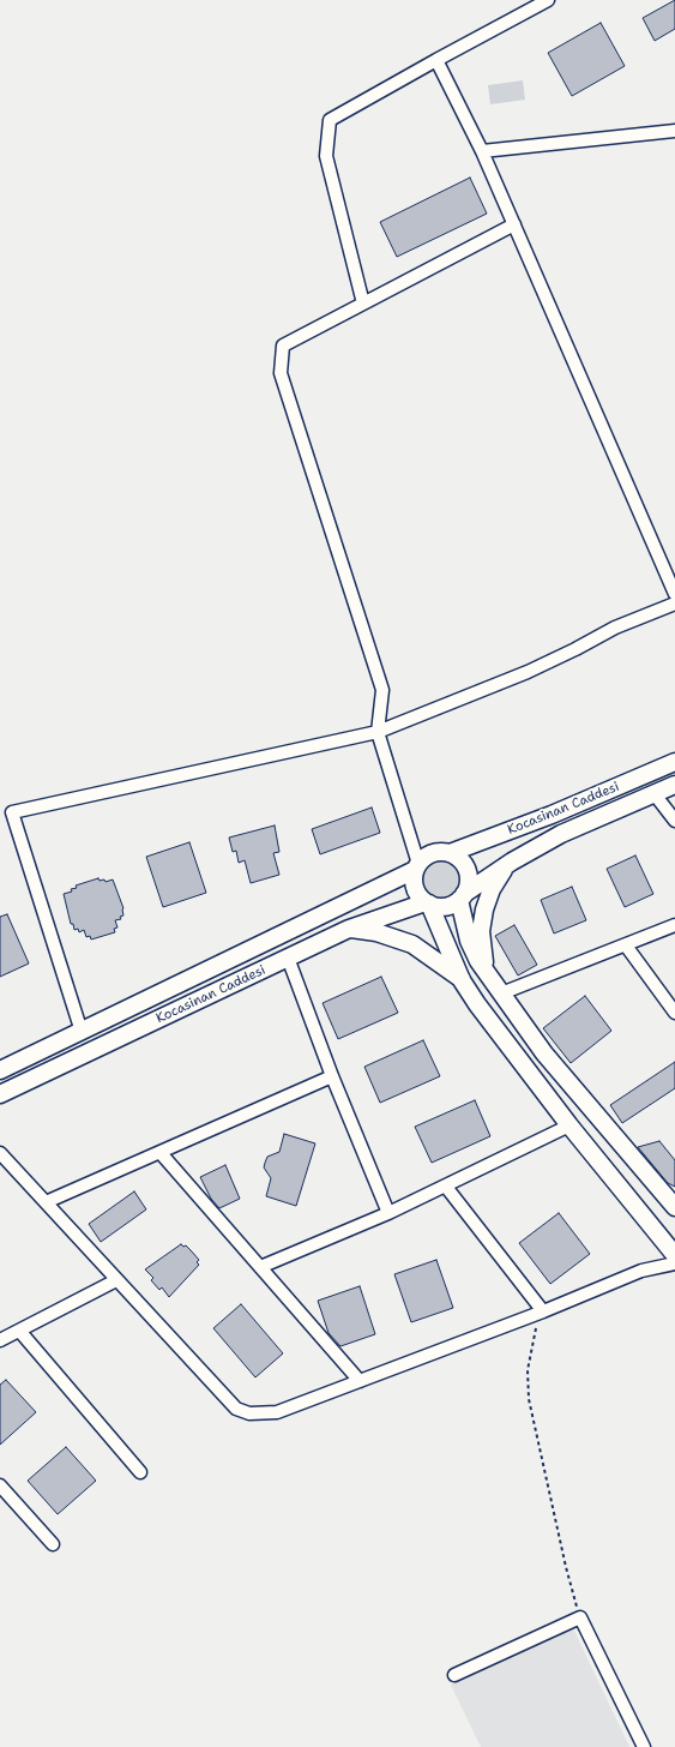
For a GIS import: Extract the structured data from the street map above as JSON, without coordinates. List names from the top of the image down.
{
  "streets": {
    "main road": ["Kocasinan Caddesi"]
  }
}
